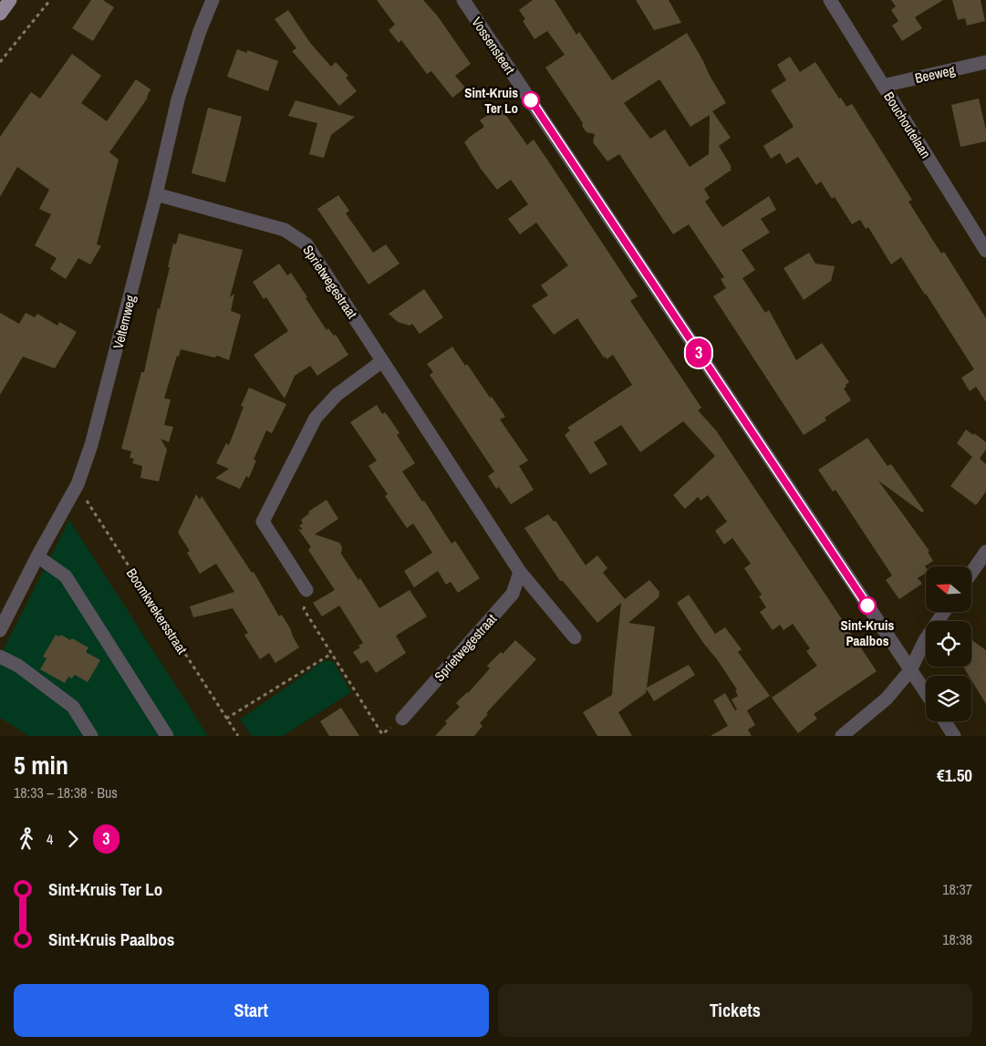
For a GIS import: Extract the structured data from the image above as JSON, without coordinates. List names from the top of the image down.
{
  "streets": {
    "street": [
      "Vossensteert",
      "Beeweg",
      "Bouchoutelaan",
      "Sprietwegestraat",
      "Veltemweg"
    ],
    "path": ["Boomkwekersstraat"]
  },
  "crossings": [
    ["Beeweg", "Bouchoutelaan"],
    ["Sprietwegestraat", "Veltemweg"],
    ["Veltemweg", "Boomkwekersstraat"]
  ],
  "places": ["Sint-Kruis Ter Lo", "Sint-Kruis Paalbos"],
  "lines": ["bus line 3"],
  "north": "left",
  "page": {
    "on_map": "3",
    "heading": ["5 min", "18:33 – 18:38 · Bus", "€1.50"],
    "legs": ["4", "3"],
    "list": [
      {
        "name": "Sint-Kruis Ter Lo",
        "value": "18:37"
      },
      {
        "name": "Sint-Kruis Paalbos",
        "value": "18:38"
      }
    ],
    "buttons": ["Start", "Tickets"]
  }
}
